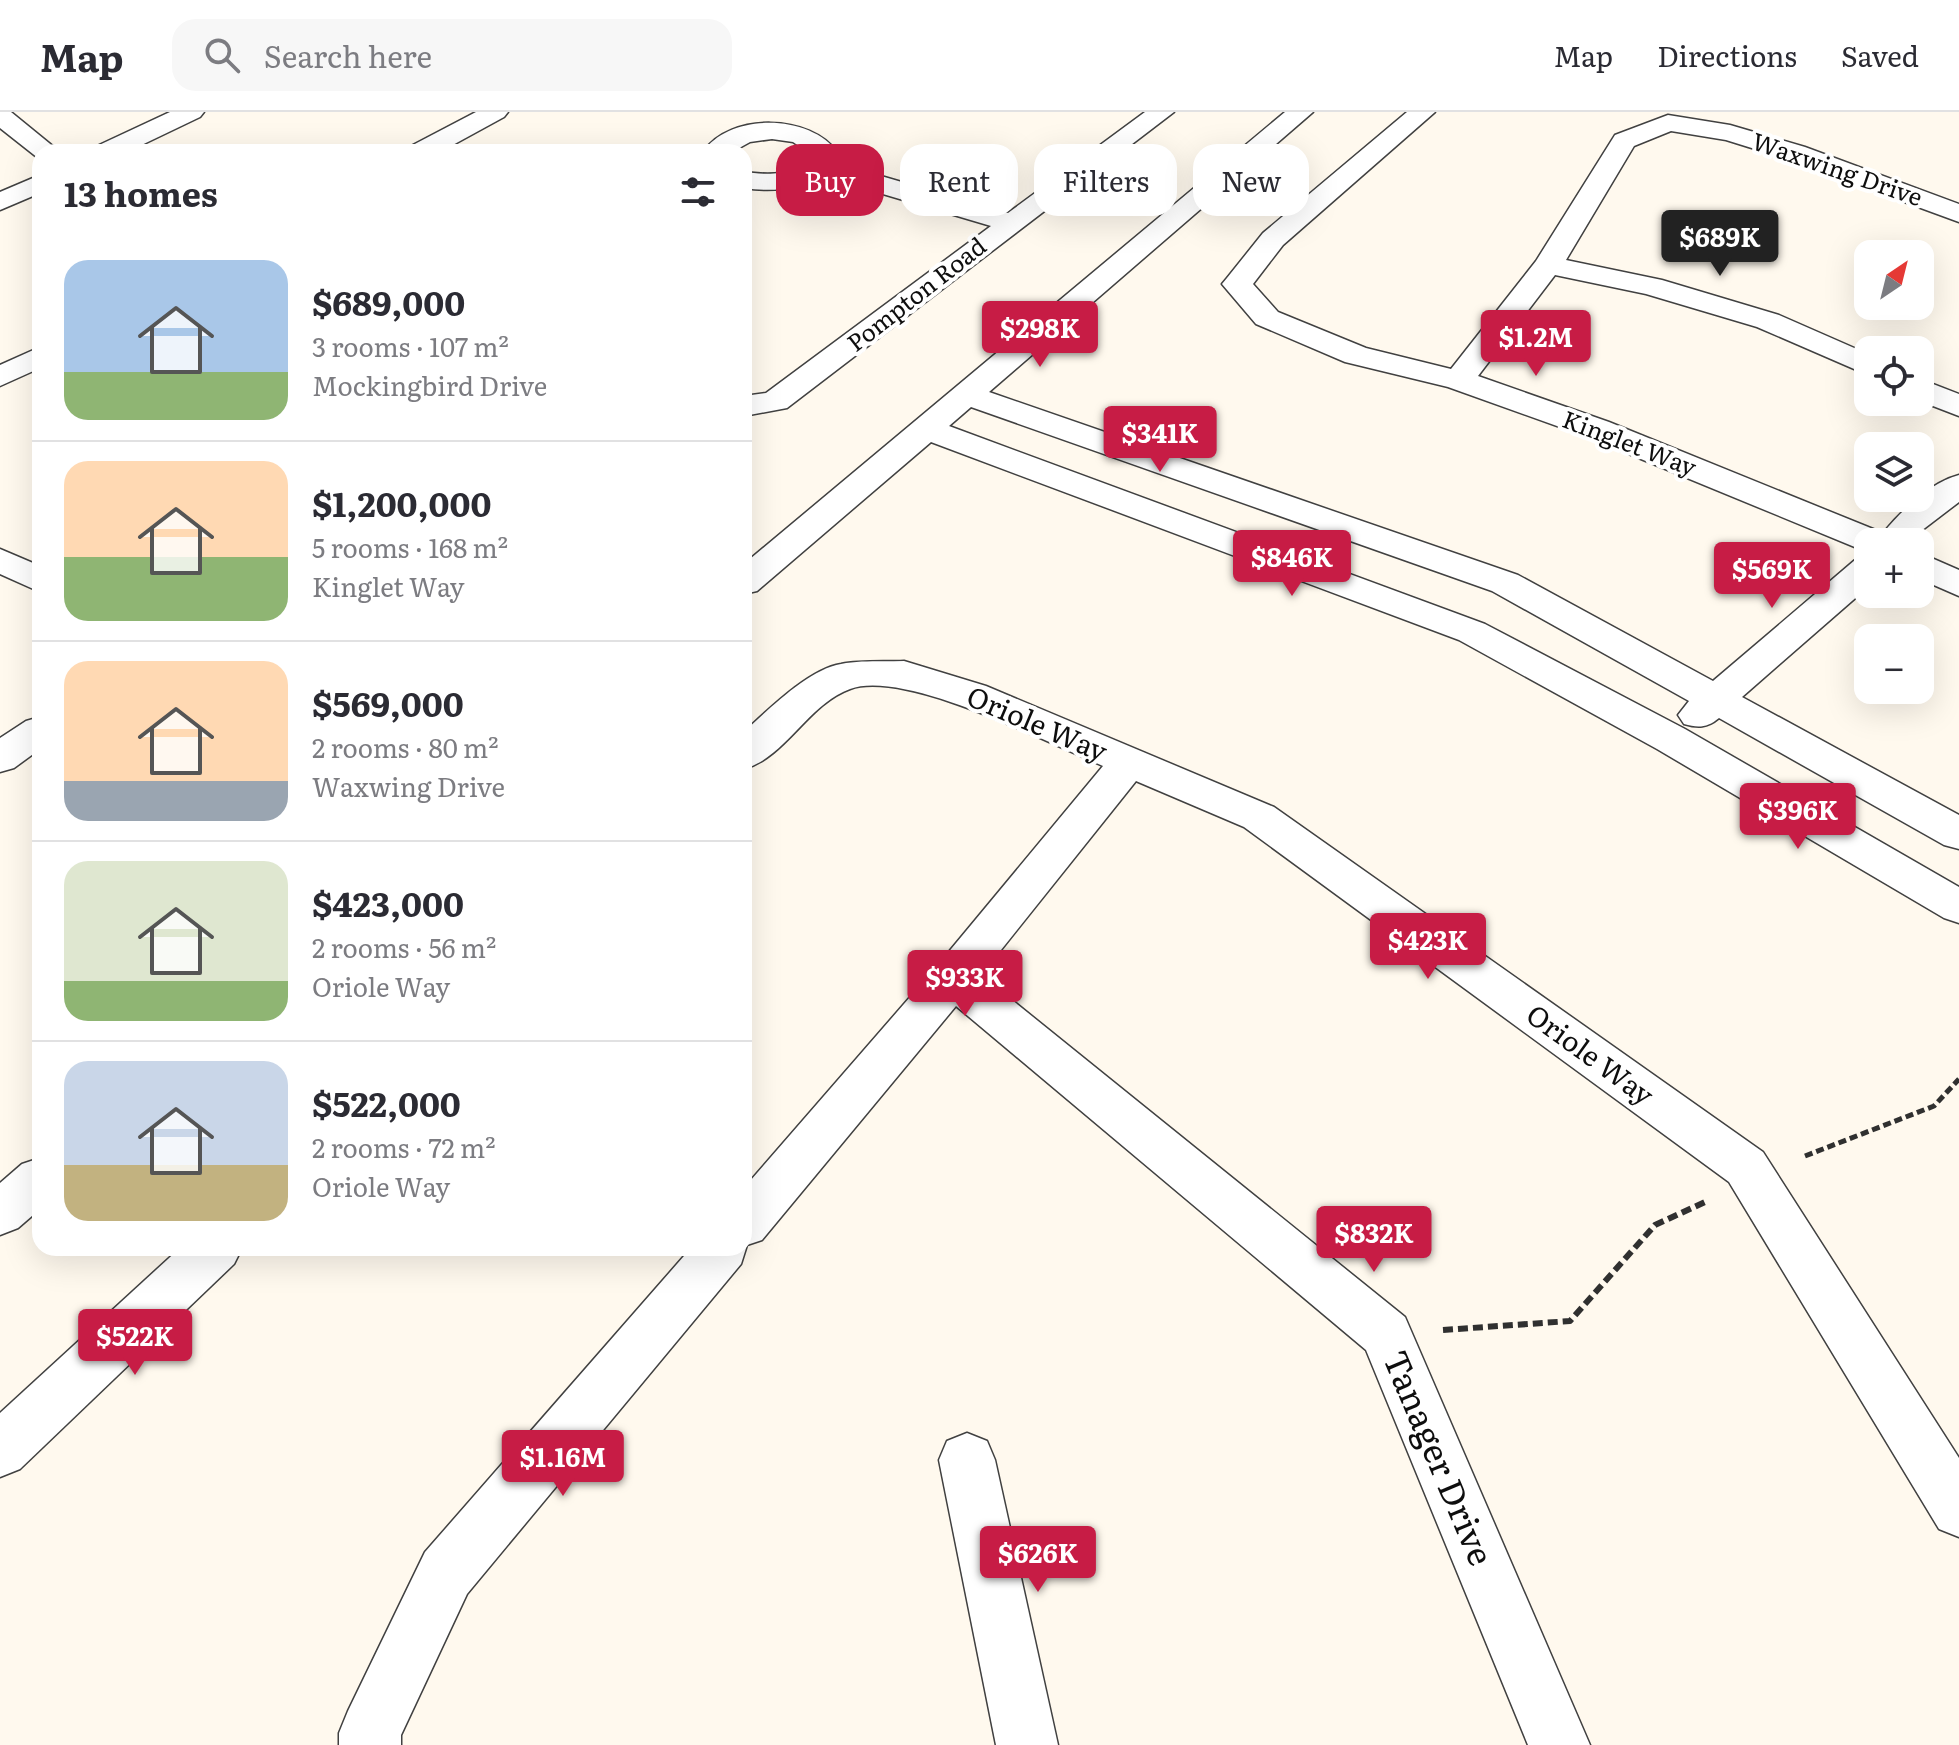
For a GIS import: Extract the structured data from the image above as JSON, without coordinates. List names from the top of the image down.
{
  "streets": {
    "street": [
      "Waxwing Drive",
      "Pompton Road",
      "Kinglet Way",
      "Oriole Way",
      "Tanager Drive"
    ]
  },
  "crossings": [
    ["Waxwing Drive", "Kinglet Way"]
  ],
  "north": "top right",
  "page": {
    "header": "Map",
    "search": "Search here",
    "nav": ["Map", "Directions", "Saved"],
    "chip": [
      "Buy",
      "Rent",
      "Filters",
      "New"
    ],
    "heading": "13 homes",
    "price": [
      "$689K",
      "$298K",
      "$1.2M",
      "$341K",
      "$846K",
      "$569K",
      "$396K",
      "$423K",
      "$933K",
      "$832K",
      "$522K",
      "$1.16M",
      "$626K"
    ],
    "map_buttons": ["+", "−"],
    "list": [
      {
        "name": "$689,000",
        "note": "3 rooms · 107 m² · Mockingbird Drive"
      },
      {
        "name": "$1,200,000",
        "note": "5 rooms · 168 m² · Kinglet Way"
      },
      {
        "name": "$569,000",
        "note": "2 rooms · 80 m² · Waxwing Drive"
      },
      {
        "name": "$423,000",
        "note": "2 rooms · 56 m² · Oriole Way"
      },
      {
        "name": "$522,000",
        "note": "2 rooms · 72 m² · Oriole Way"
      }
    ]
  }
}
